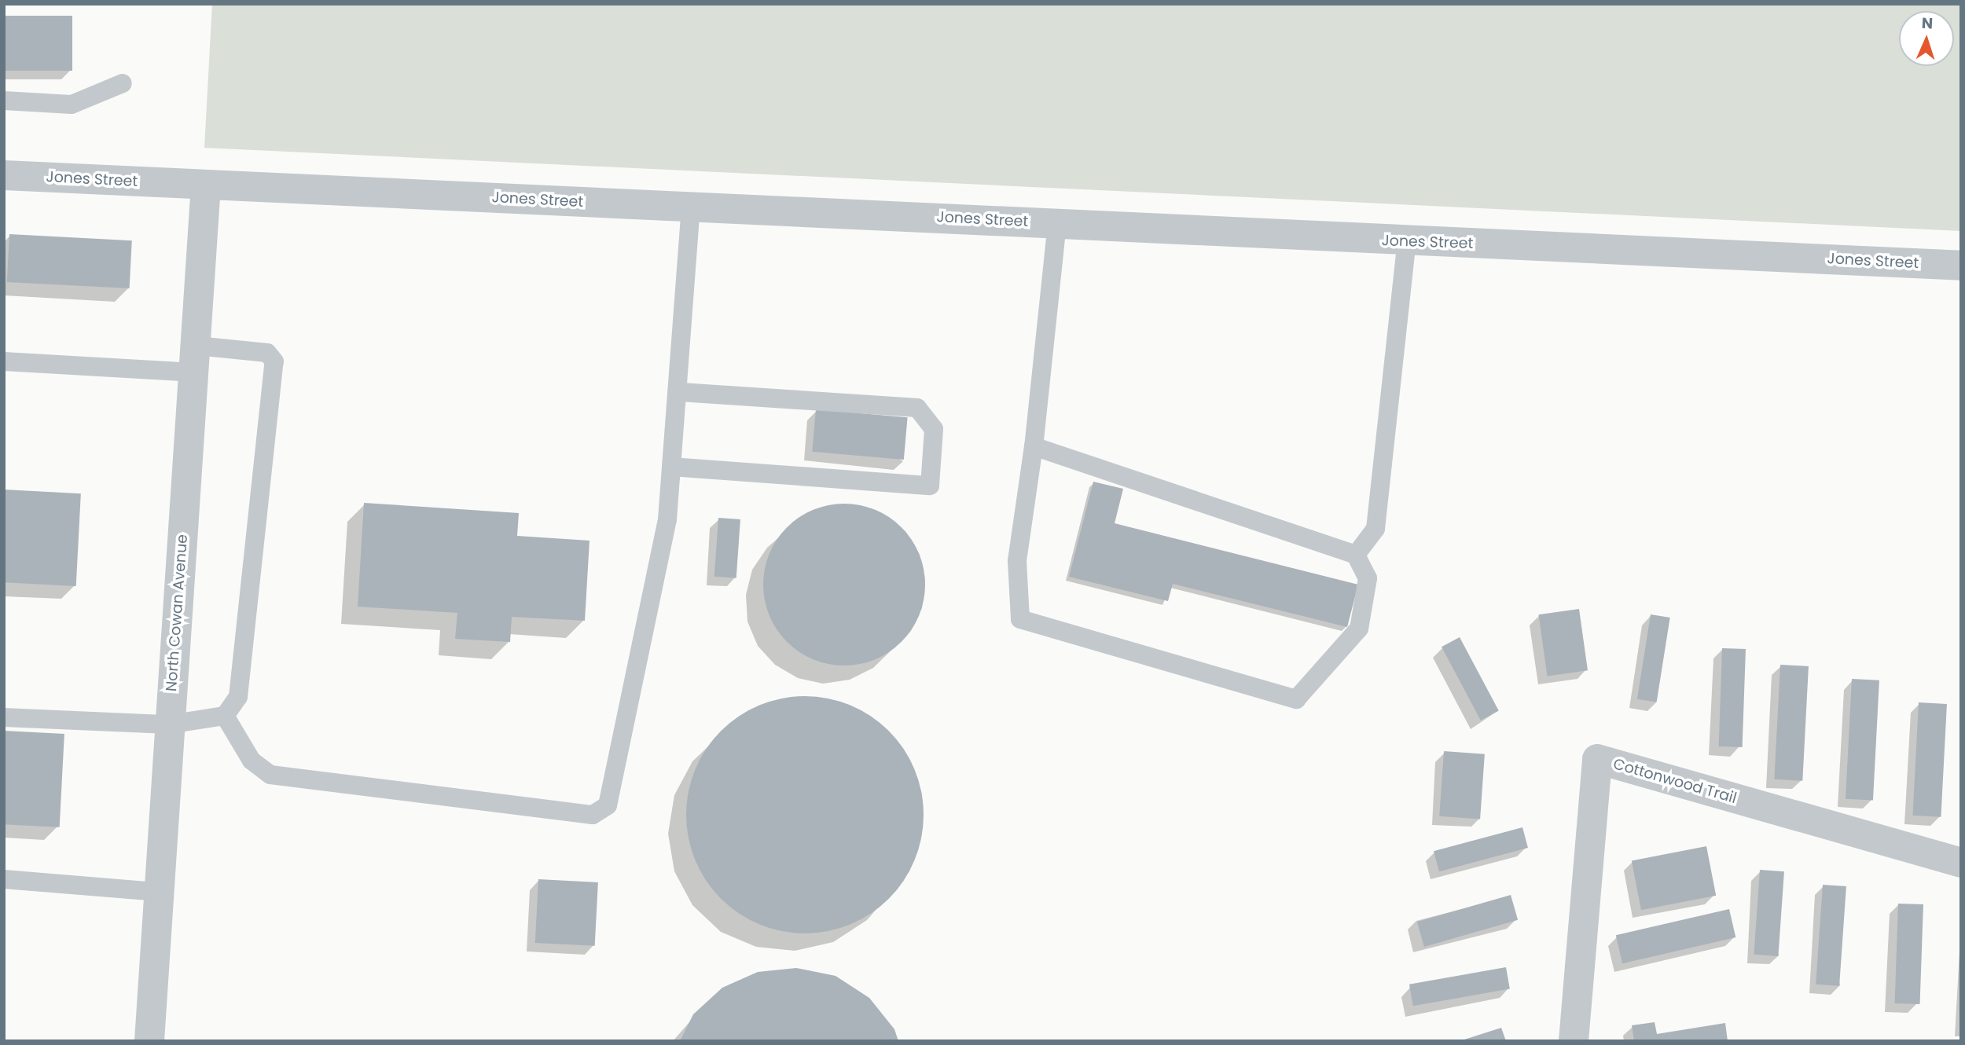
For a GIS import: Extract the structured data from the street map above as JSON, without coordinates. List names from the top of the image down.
{
  "streets": {
    "street": ["Jones Street", "North Cowan Avenue", "Cottonwood Trail"]
  },
  "crossings": [
    ["Jones Street", "North Cowan Avenue"]
  ],
  "north": "top"
}
